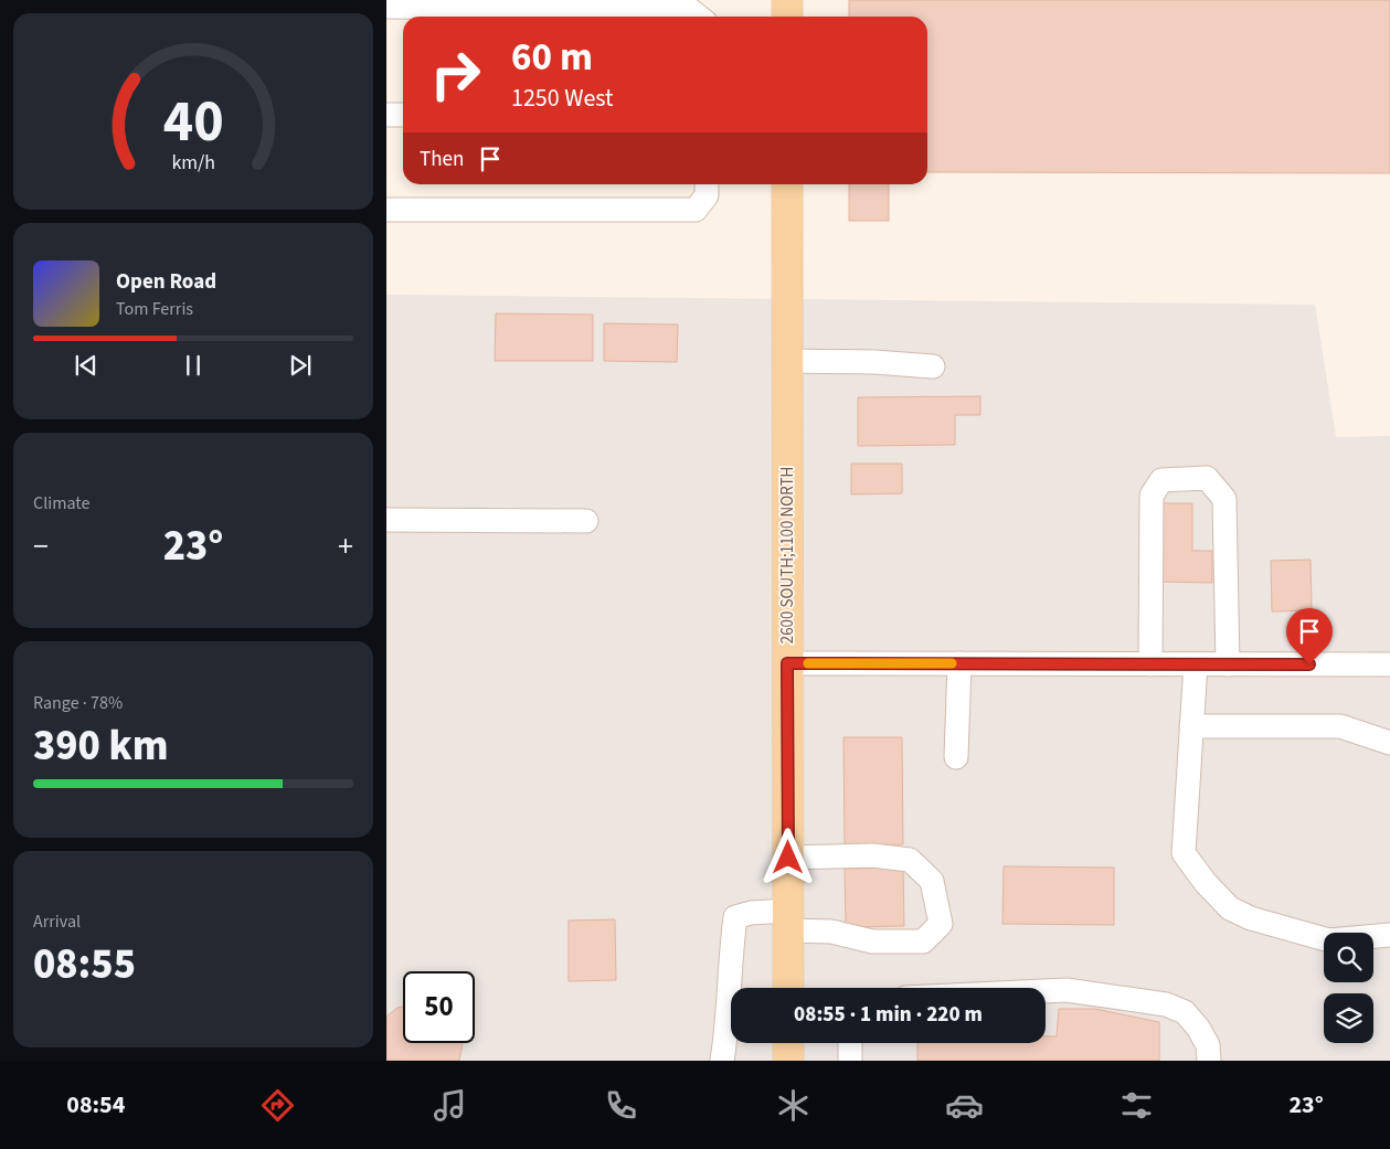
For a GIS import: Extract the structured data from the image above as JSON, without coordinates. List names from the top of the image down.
{
  "streets": {
    "main road": ["2600 SOUTH;1100 NORTH"]
  },
  "page": {
    "turn": ["60 m", "1250 West"],
    "then": "Then",
    "song": ["Open Road", "Tom Ferris"],
    "tile": [
      "Climate",
      ["Range · 78%", "390 km"],
      ["Arrival", "08:55"]
    ],
    "heat": ["−", "23°", "+"],
    "limit": "50",
    "trip": "08:55 · 1 min · 220 m",
    "tabs": ["08:54", "23°"],
    "gauge": ["40", "km/h"]
  }
}
